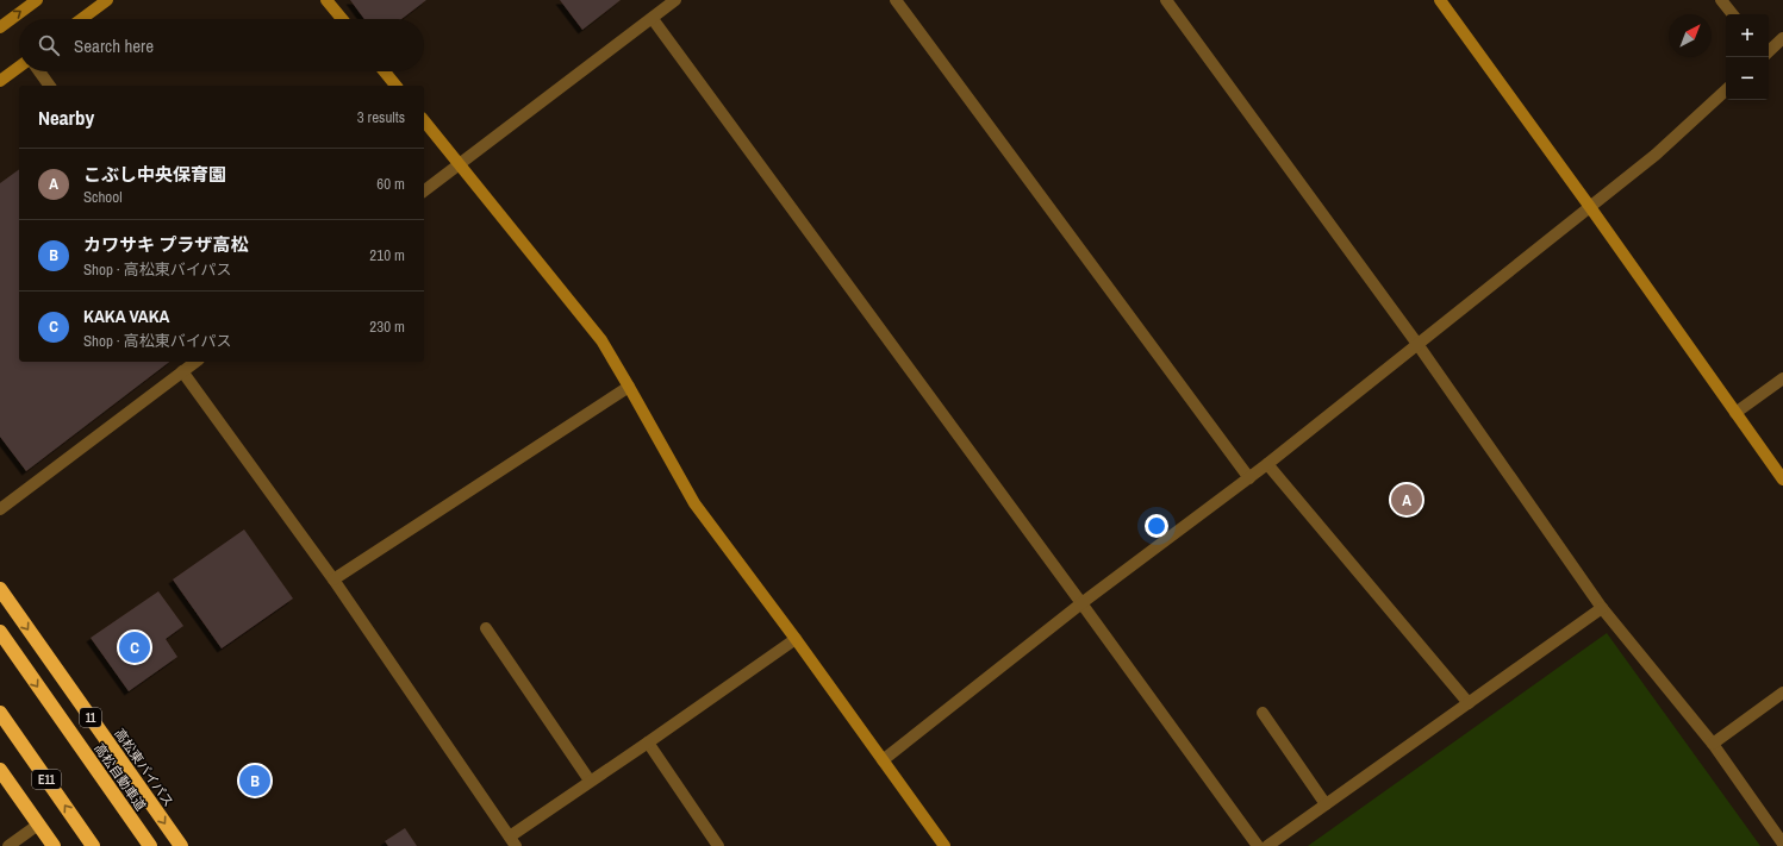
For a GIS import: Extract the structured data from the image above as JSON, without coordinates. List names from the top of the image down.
{
  "streets": {
    "highway": [
      "11",
      "高松東バイパス",
      "高松自動車道",
      "E11"
    ]
  },
  "north": "top right",
  "page": {
    "map_buttons": ["+", "−"],
    "search": "Search here",
    "heading": ["Nearby", "3 results"],
    "list": [
      {
        "mark": "A",
        "name": "こぶし中央保育園",
        "note": "School",
        "value": "60 m"
      },
      {
        "mark": "B",
        "name": "カワサキ プラザ高松",
        "note": "Shop · 高松東バイパス",
        "value": "210 m"
      },
      {
        "mark": "C",
        "name": "KAKA VAKA",
        "note": "Shop · 高松東バイパス",
        "value": "230 m"
      }
    ],
    "pins": ["A", "C", "B"]
  }
}
